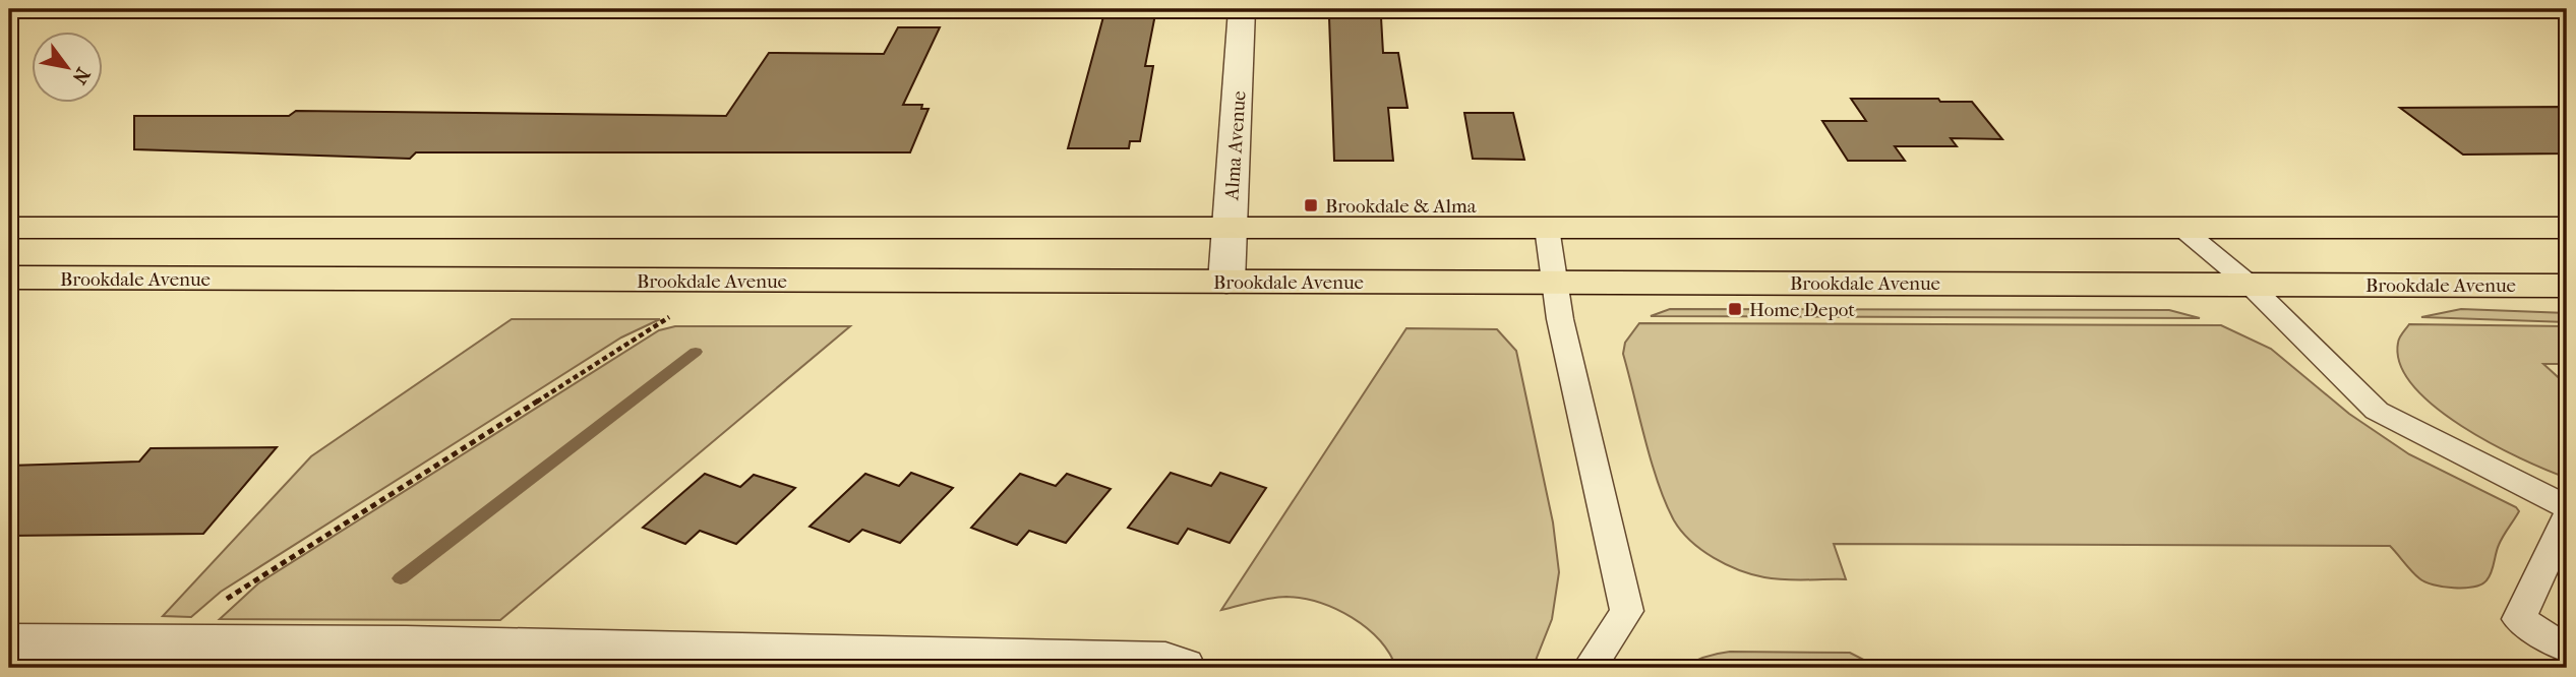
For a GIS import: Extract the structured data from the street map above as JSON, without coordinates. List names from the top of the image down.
{
  "streets": {
    "main road": ["Brookdale Avenue"],
    "street": ["Alma Avenue"]
  },
  "crossings": [
    ["Alma Avenue", "Brookdale Avenue"]
  ],
  "places": {
    "transit": ["Brookdale & Alma", "Home Depot"]
  },
  "north": "bottom right"
}
